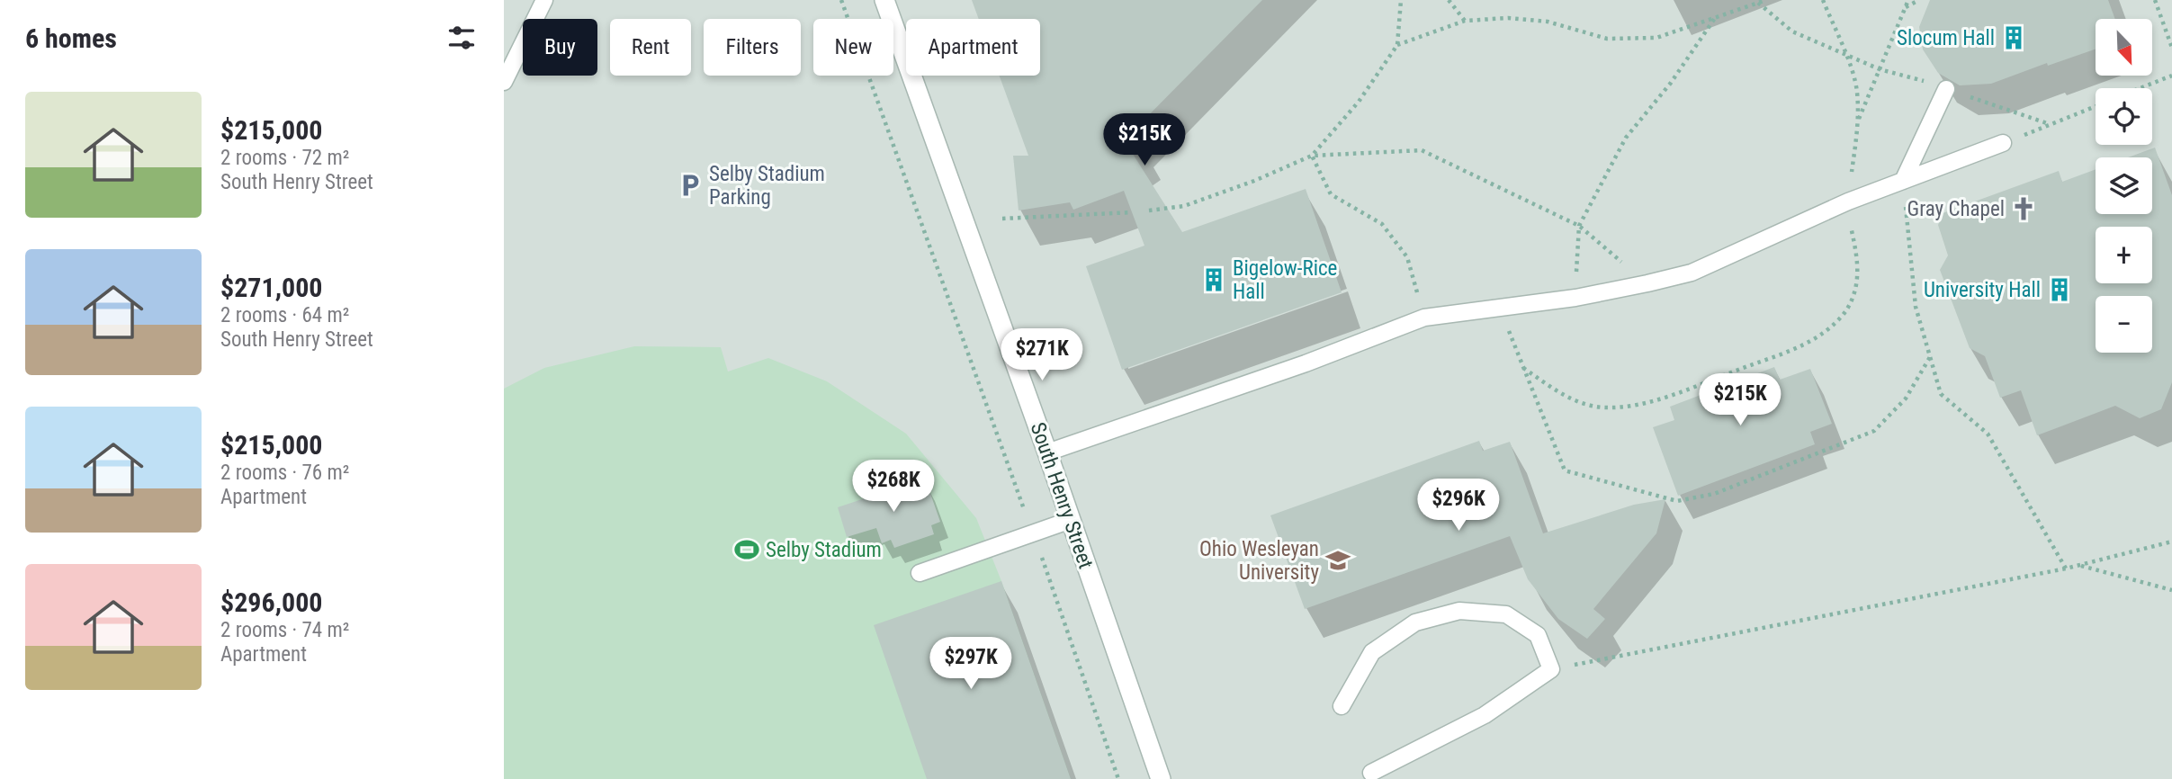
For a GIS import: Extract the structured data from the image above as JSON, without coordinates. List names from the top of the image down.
{
  "streets": {
    "street": ["South Henry Street"]
  },
  "places": {
    "building": ["Slocum Hall", "Bigelow-Rice Hall", "University Hall"],
    "parking": ["Selby Stadium Parking"],
    "church": ["Gray Chapel"],
    "sports": ["Selby Stadium"],
    "school or university": ["Ohio Wesleyan University"]
  },
  "north": "bottom right",
  "page": {
    "heading": "6 homes",
    "map_buttons": ["+", "−"],
    "chip": [
      "Buy",
      "Rent",
      "Filters",
      "New",
      "Apartment"
    ],
    "list": [
      {
        "name": "$215,000",
        "note": "2 rooms · 72 m² · South Henry Street"
      },
      {
        "name": "$271,000",
        "note": "2 rooms · 64 m² · South Henry Street"
      },
      {
        "name": "$215,000",
        "note": "2 rooms · 76 m² · Apartment"
      },
      {
        "name": "$296,000",
        "note": "2 rooms · 74 m² · Apartment"
      }
    ],
    "price": [
      "$215K",
      "$271K",
      "$215K",
      "$268K",
      "$296K",
      "$297K"
    ]
  }
}
